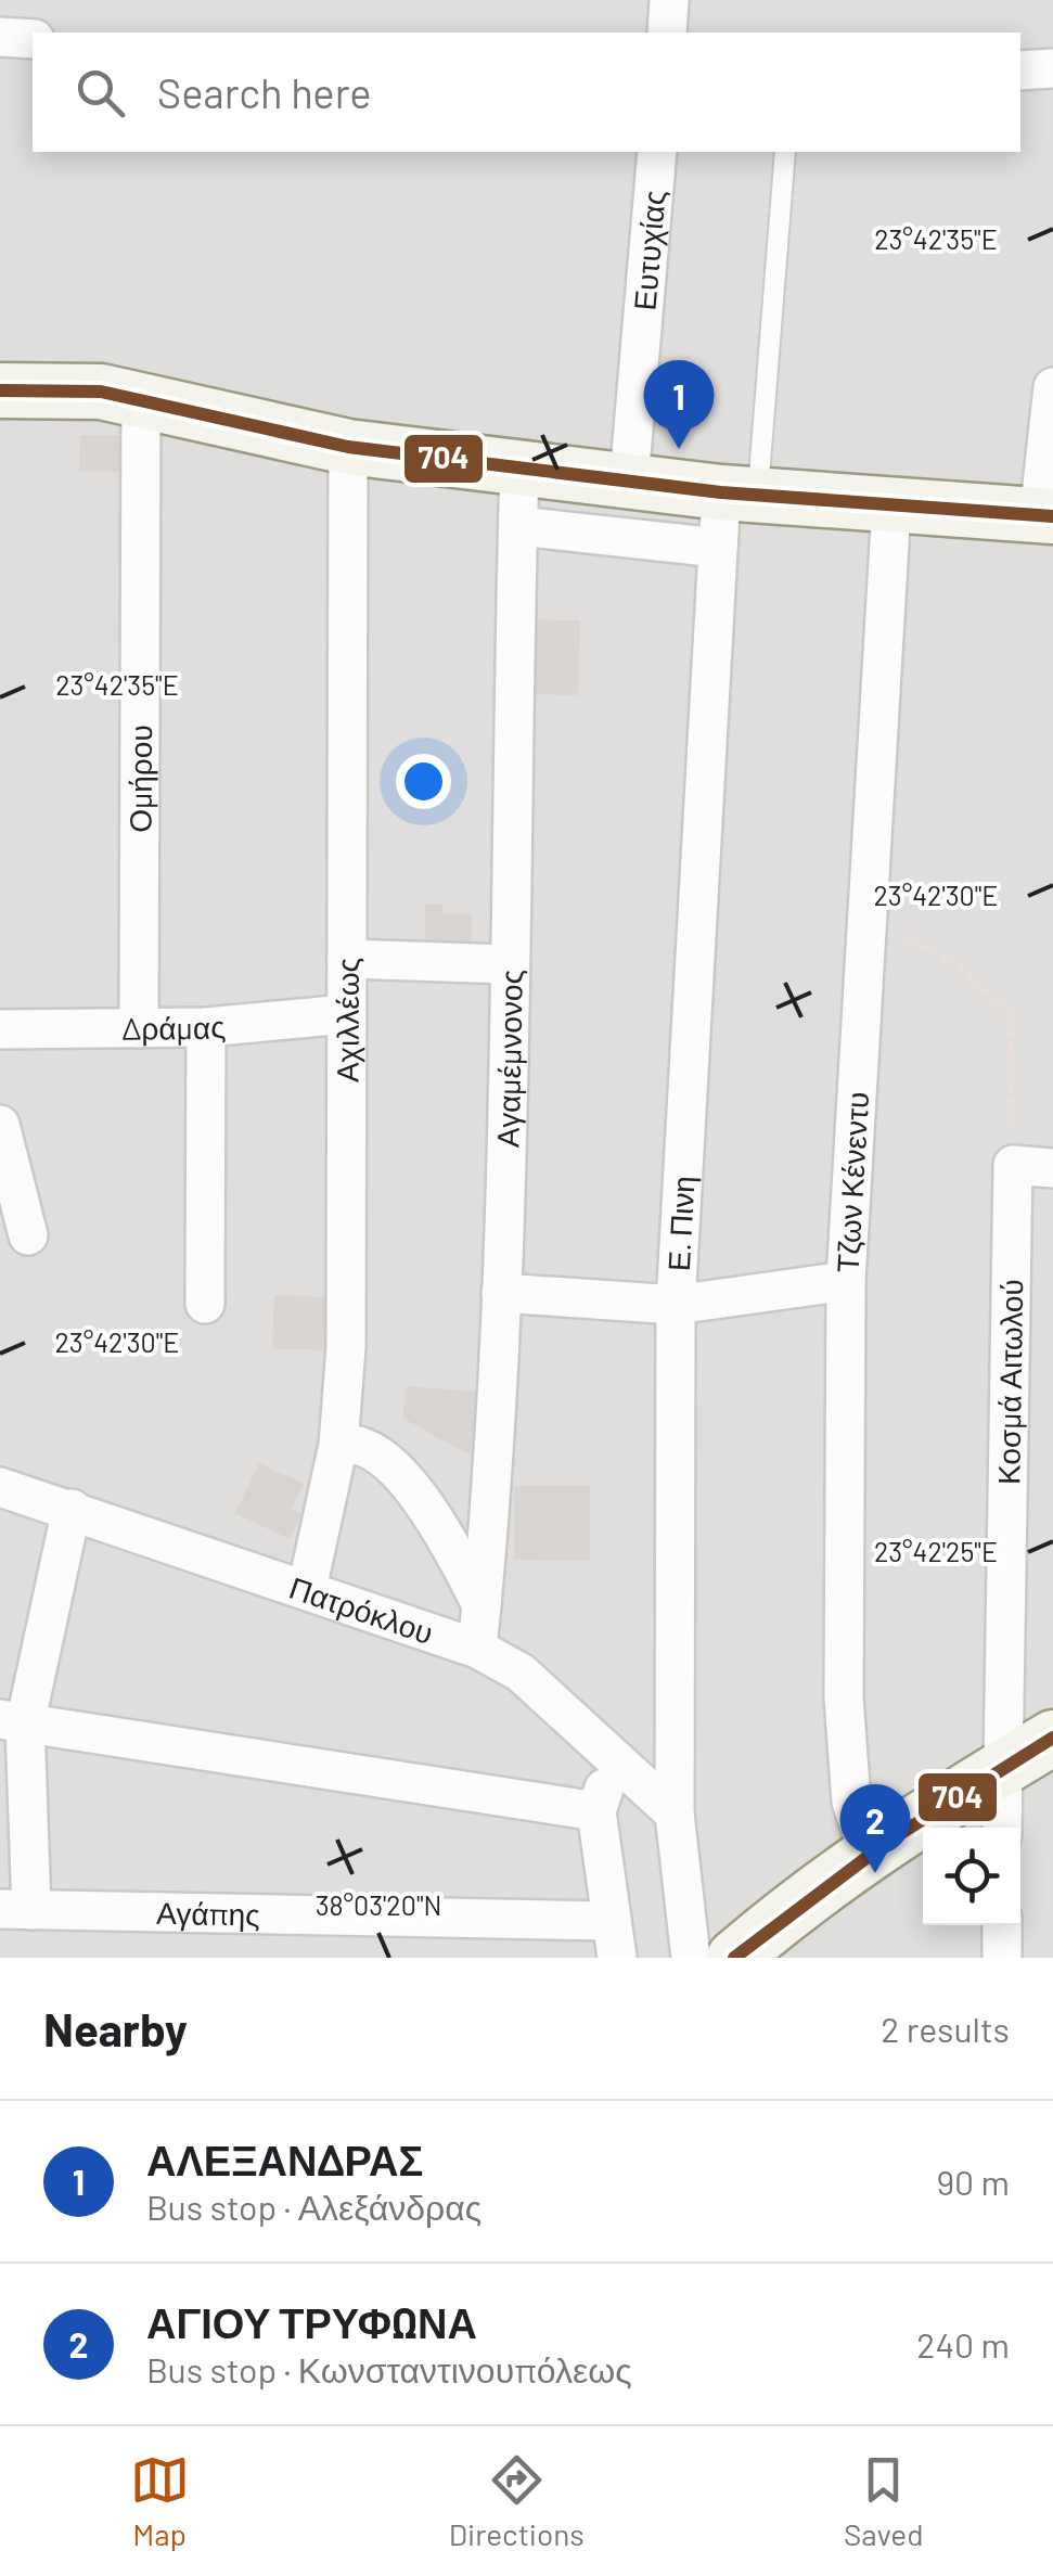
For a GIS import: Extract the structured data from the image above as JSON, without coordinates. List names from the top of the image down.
{
  "streets": {
    "street": [
      "Ευτυχίας",
      "Ομήρου",
      "Αχιλλέως",
      "Δράμας",
      "Αγαμέμνονος",
      "Τζων Κένεντυ",
      "Ε. Πινη",
      "Κοσμά Αιτωλού",
      "Πατρόκλου",
      "Αγάπης"
    ]
  },
  "crossings": [
    ["Ομήρου", "Δράμας"],
    ["Αχιλλέως", "Δράμας"],
    ["Αχιλλέως", "Πατρόκλου"],
    ["Αγαμέμνονος", "Πατρόκλου"],
    ["Ε. Πινη", "Πατρόκλου"]
  ],
  "lines": ["transit line 704"],
  "page": {
    "search": "Search here",
    "pins": ["1", "2"],
    "heading": ["Nearby", "2 results"],
    "list": [
      {
        "mark": "1",
        "name": "ΑΛΕΞΑΝΔΡΑΣ",
        "note": "Bus stop · Αλεξάνδρας",
        "value": "90 m"
      },
      {
        "mark": "2",
        "name": "ΑΓΙΟΥ ΤΡΥΦΩΝΑ",
        "note": "Bus stop · Κωνσταντινουπόλεως",
        "value": "240 m"
      }
    ],
    "nav": ["Map", "Directions", "Saved"]
  },
  "coordinates": [
    "23°42'35\"E",
    "23°42'30\"E",
    "23°42'25\"E",
    "38°03'20\"N"
  ]
}
